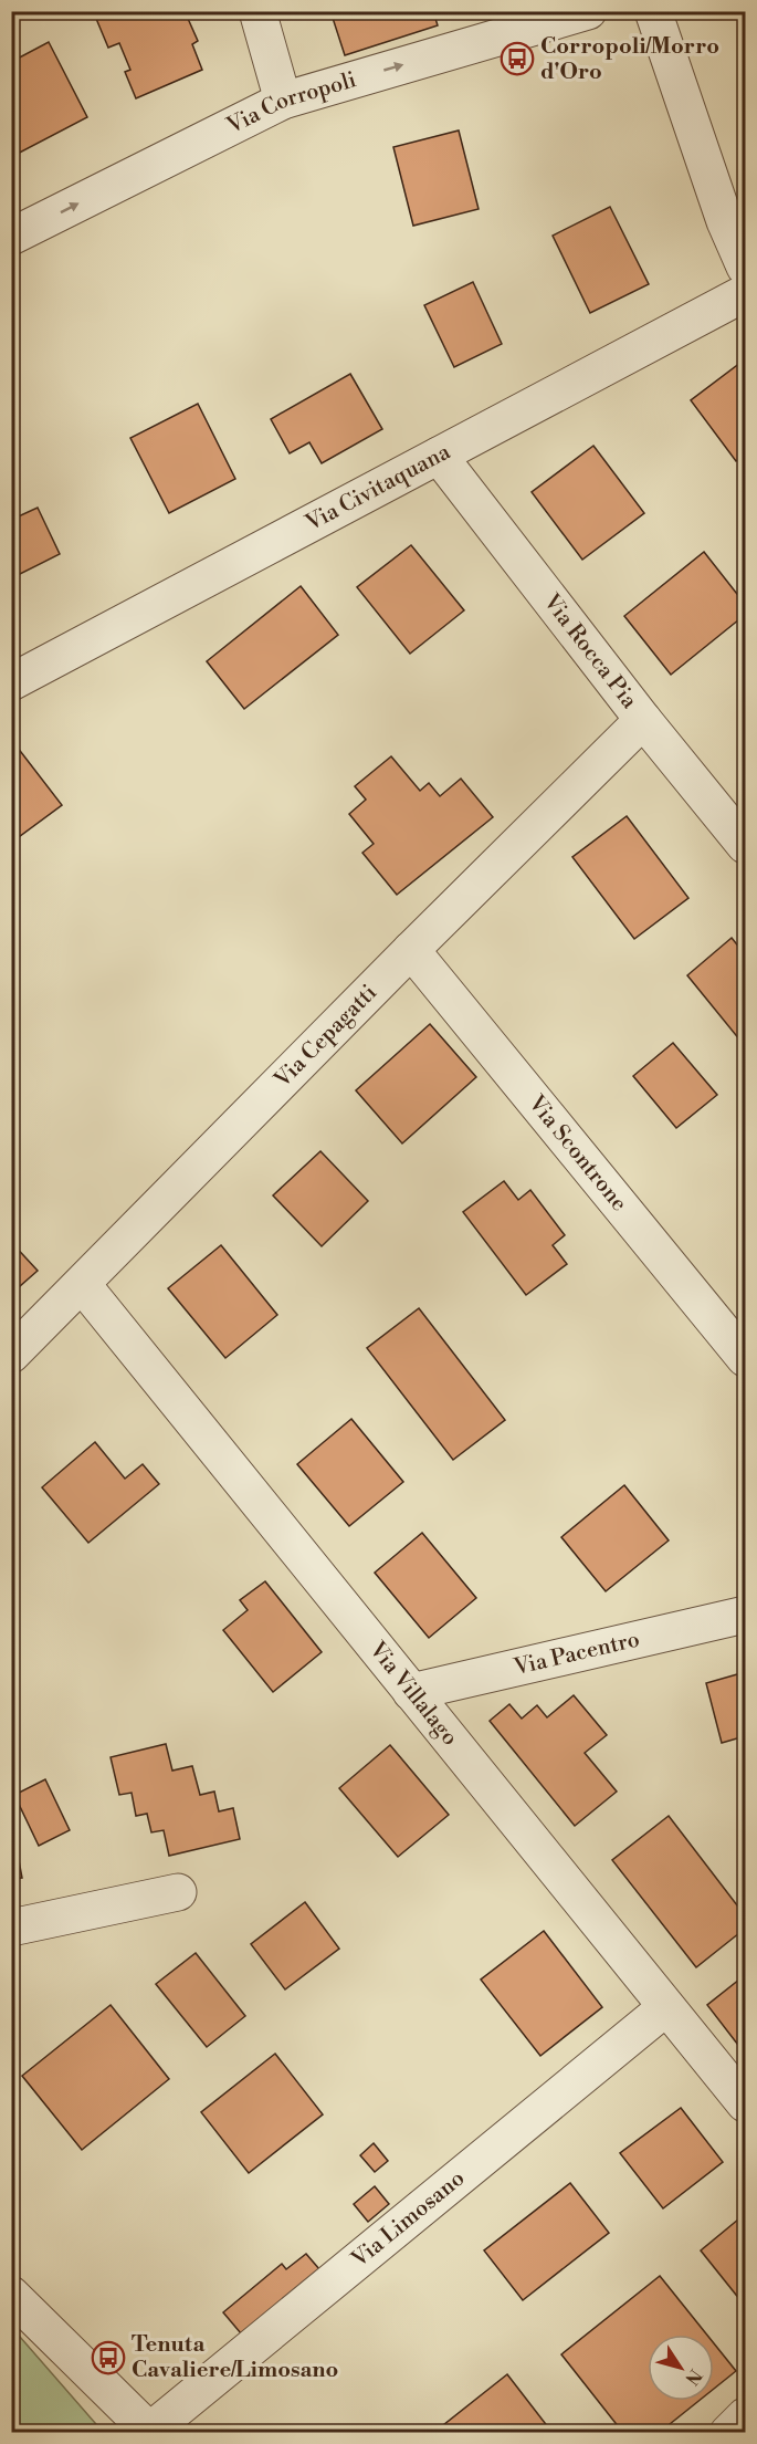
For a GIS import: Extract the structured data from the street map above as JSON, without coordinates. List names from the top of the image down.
{
  "streets": {
    "street": [
      "Via Corropoli",
      "Via Civitaquana",
      "Via Rocca Pia",
      "Via Cepagatti",
      "Via Scontrone",
      "Via Pacentro",
      "Via Villalago",
      "Via Limosano"
    ]
  },
  "crossings": [
    ["Via Civitaquana", "Via Rocca Pia"],
    ["Via Rocca Pia", "Via Cepagatti"],
    ["Via Cepagatti", "Via Scontrone"],
    ["Via Cepagatti", "Via Villalago"],
    ["Via Pacentro", "Via Villalago"],
    ["Via Villalago", "Via Limosano"]
  ],
  "one_way": ["Via Corropoli"],
  "places": {
    "bus stop": ["Corropoli/Morro d'Oro", "Tenuta Cavaliere/Limosano"]
  },
  "north": "bottom right"
}
